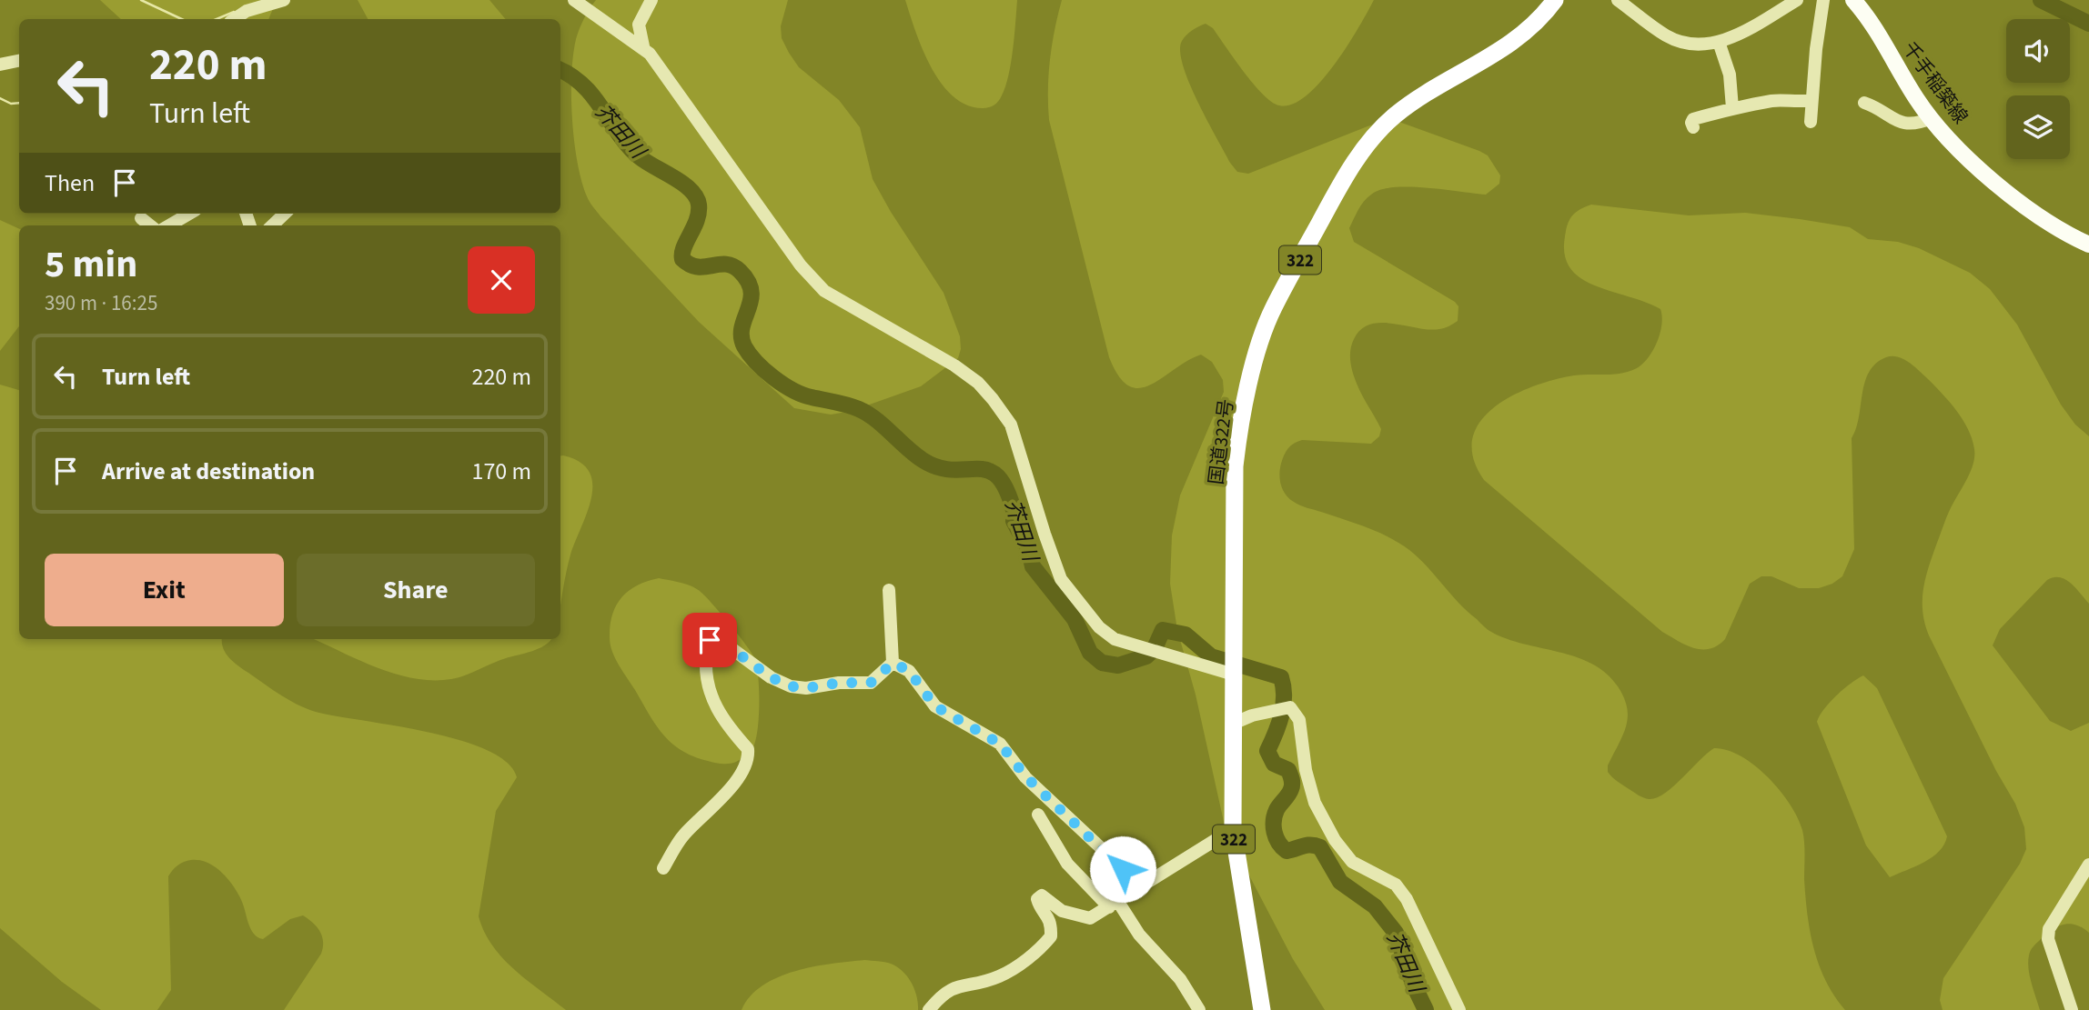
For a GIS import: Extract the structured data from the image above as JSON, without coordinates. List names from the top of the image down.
{
  "streets": {
    "highway": ["322", "国道322号"],
    "main road": ["千手稲築線"]
  },
  "water": ["芥田川"],
  "page": {
    "turn": ["220 m", "Turn left"],
    "then": "Then",
    "heading": ["5 min", "390 m · 16:25"],
    "list": [
      {
        "name": "Turn left",
        "value": "220 m"
      },
      {
        "name": "Arrive at destination",
        "value": "170 m"
      }
    ],
    "buttons": ["Exit", "Share"]
  }
}
